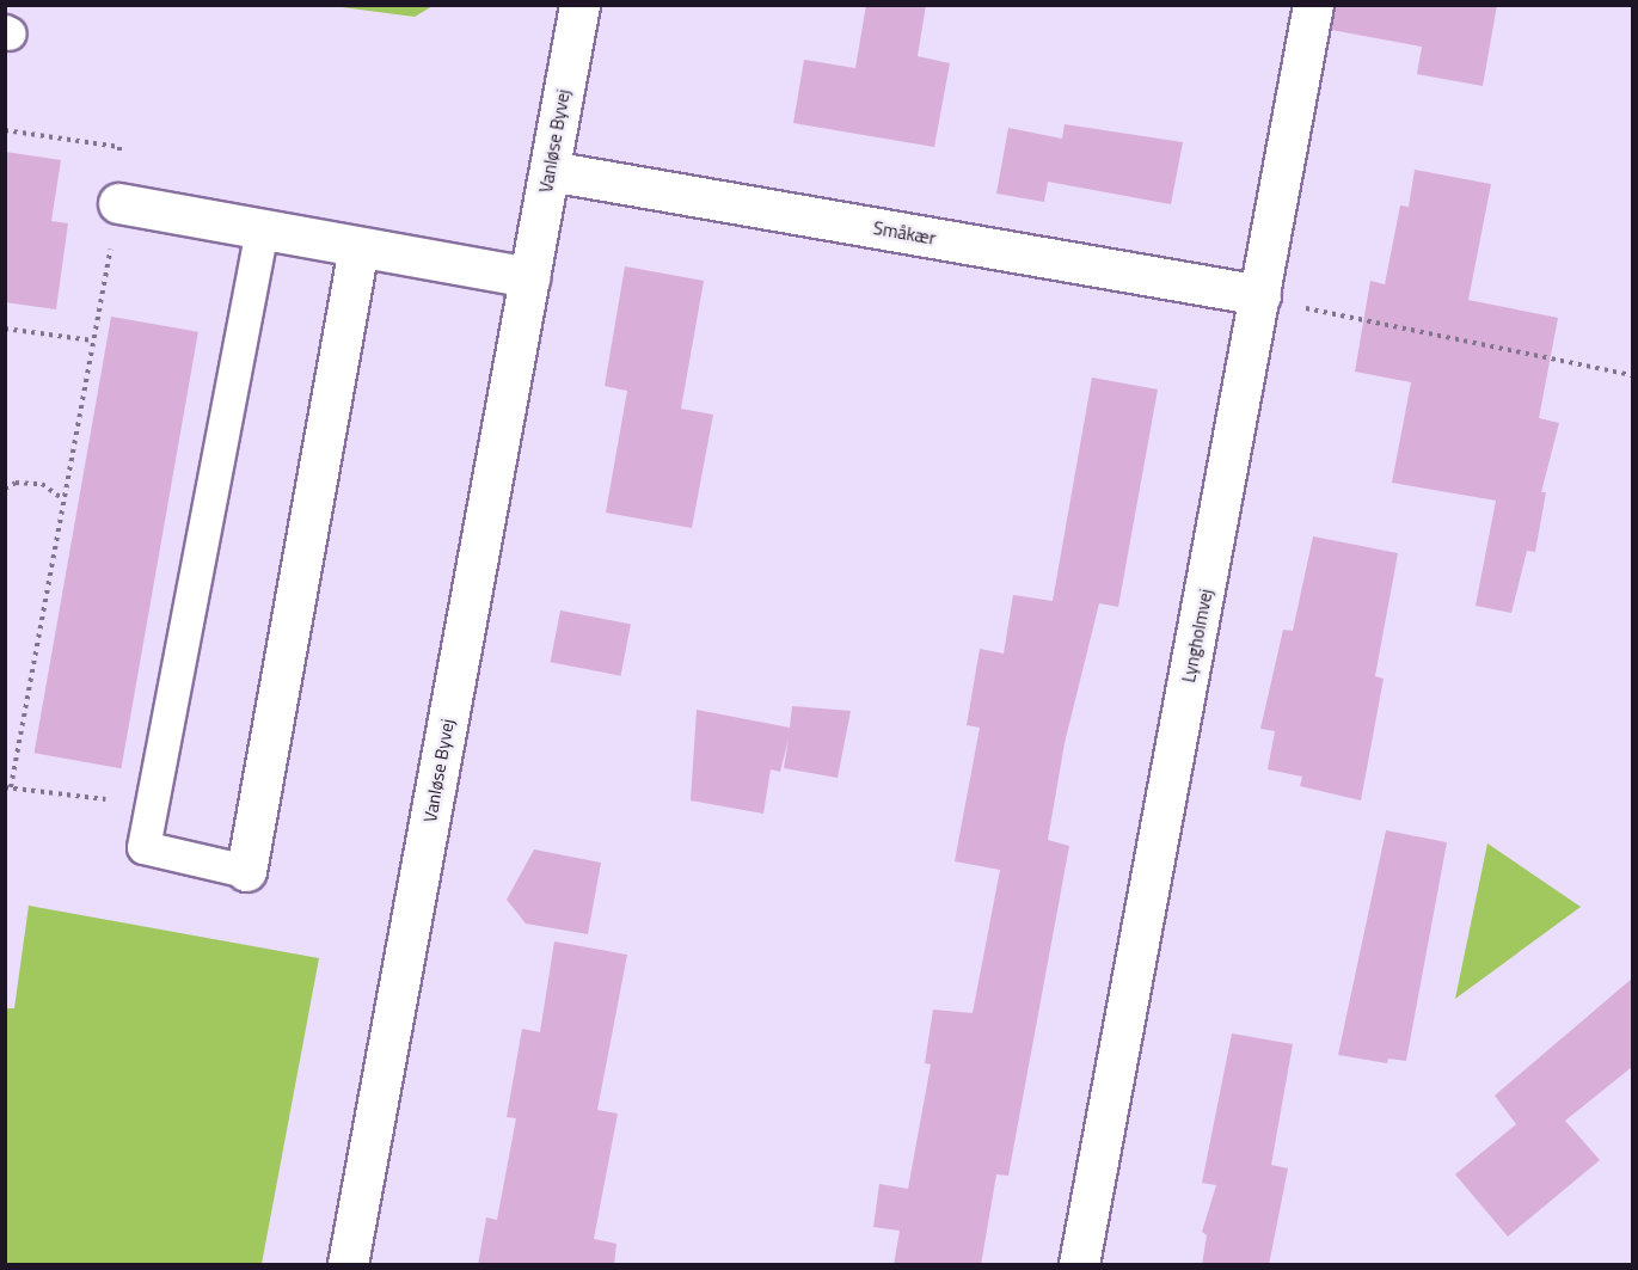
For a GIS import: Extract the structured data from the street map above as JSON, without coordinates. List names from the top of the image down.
{
  "streets": {
    "street": ["Vanløse Byvej", "Småkær", "Lyngholmvej"]
  },
  "crossings": [
    ["Vanløse Byvej", "Småkær"],
    ["Småkær", "Lyngholmvej"]
  ]
}
